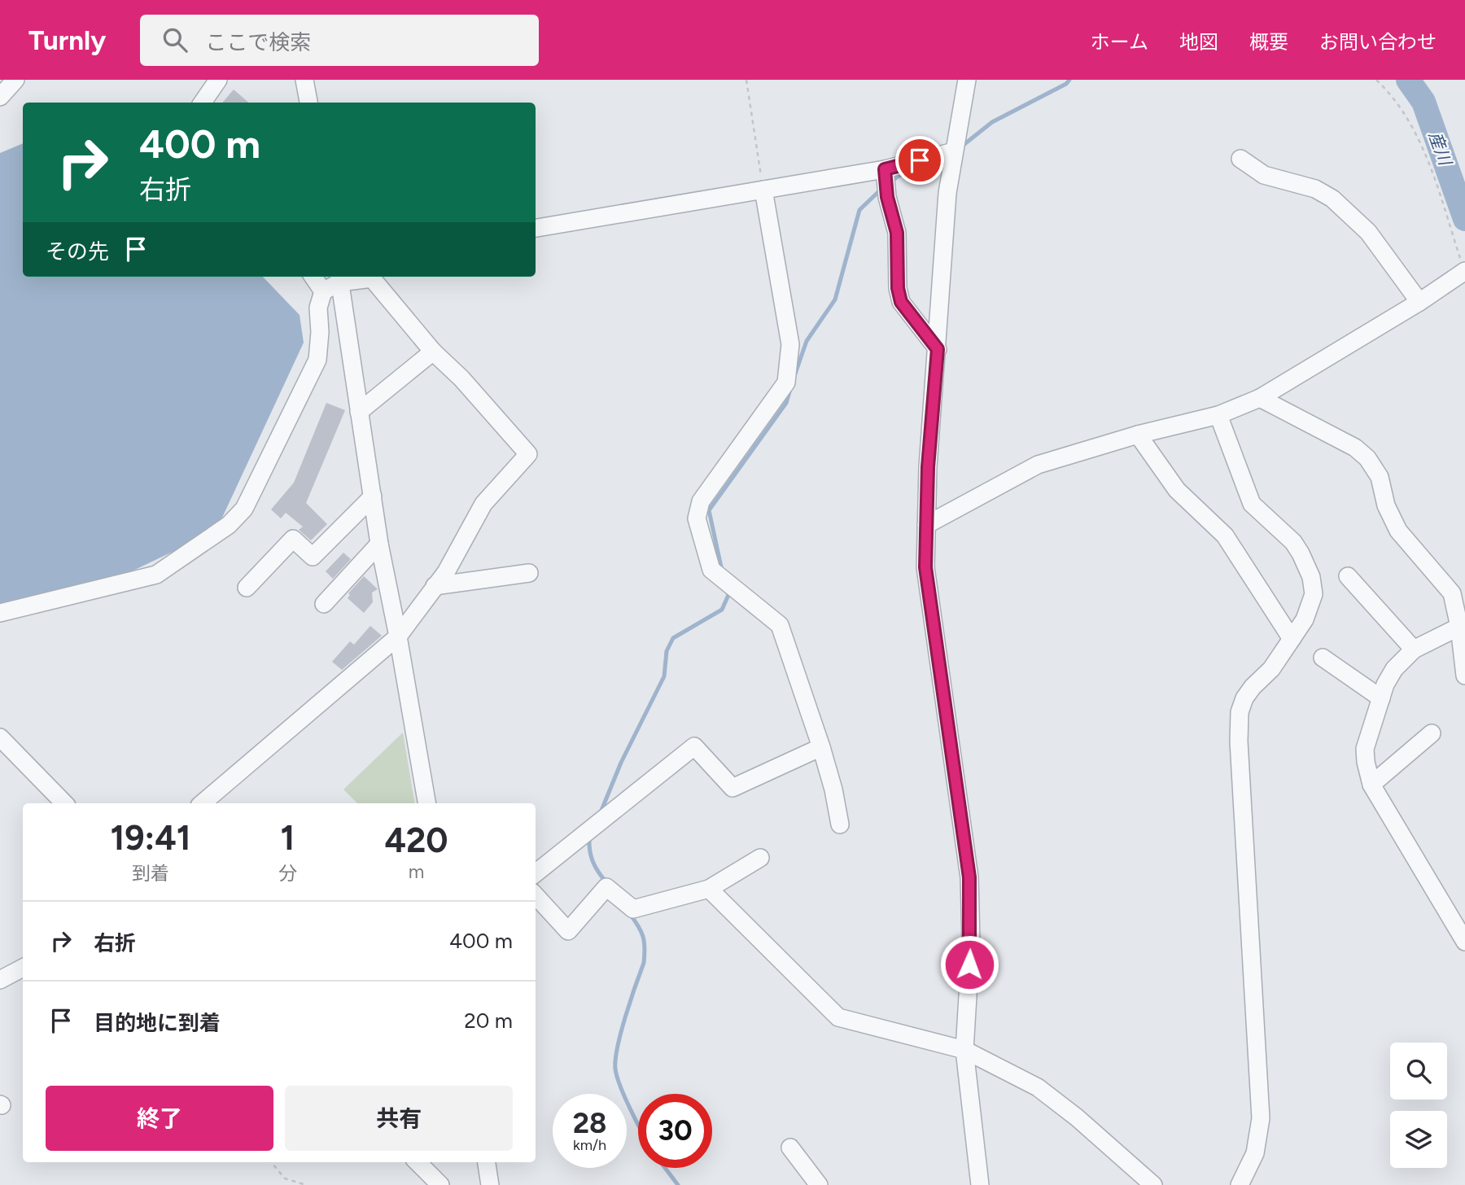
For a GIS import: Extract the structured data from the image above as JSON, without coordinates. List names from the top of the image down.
{
  "water": ["産川"],
  "page": {
    "header": "Turnly",
    "search": "ここで検索",
    "nav": [
      "ホーム",
      "地図",
      "概要",
      "お問い合わせ"
    ],
    "turn": ["400 m", "右折"],
    "then": "その先",
    "eta": [
      "19:41",
      "到着",
      "1",
      "分",
      "420",
      "m"
    ],
    "list": [
      {
        "name": "右折",
        "value": "400 m"
      },
      {
        "name": "目的地に到着",
        "value": "20 m"
      }
    ],
    "buttons": ["終了", "共有"],
    "speed": "28 km/h",
    "limit": "30"
  }
}
